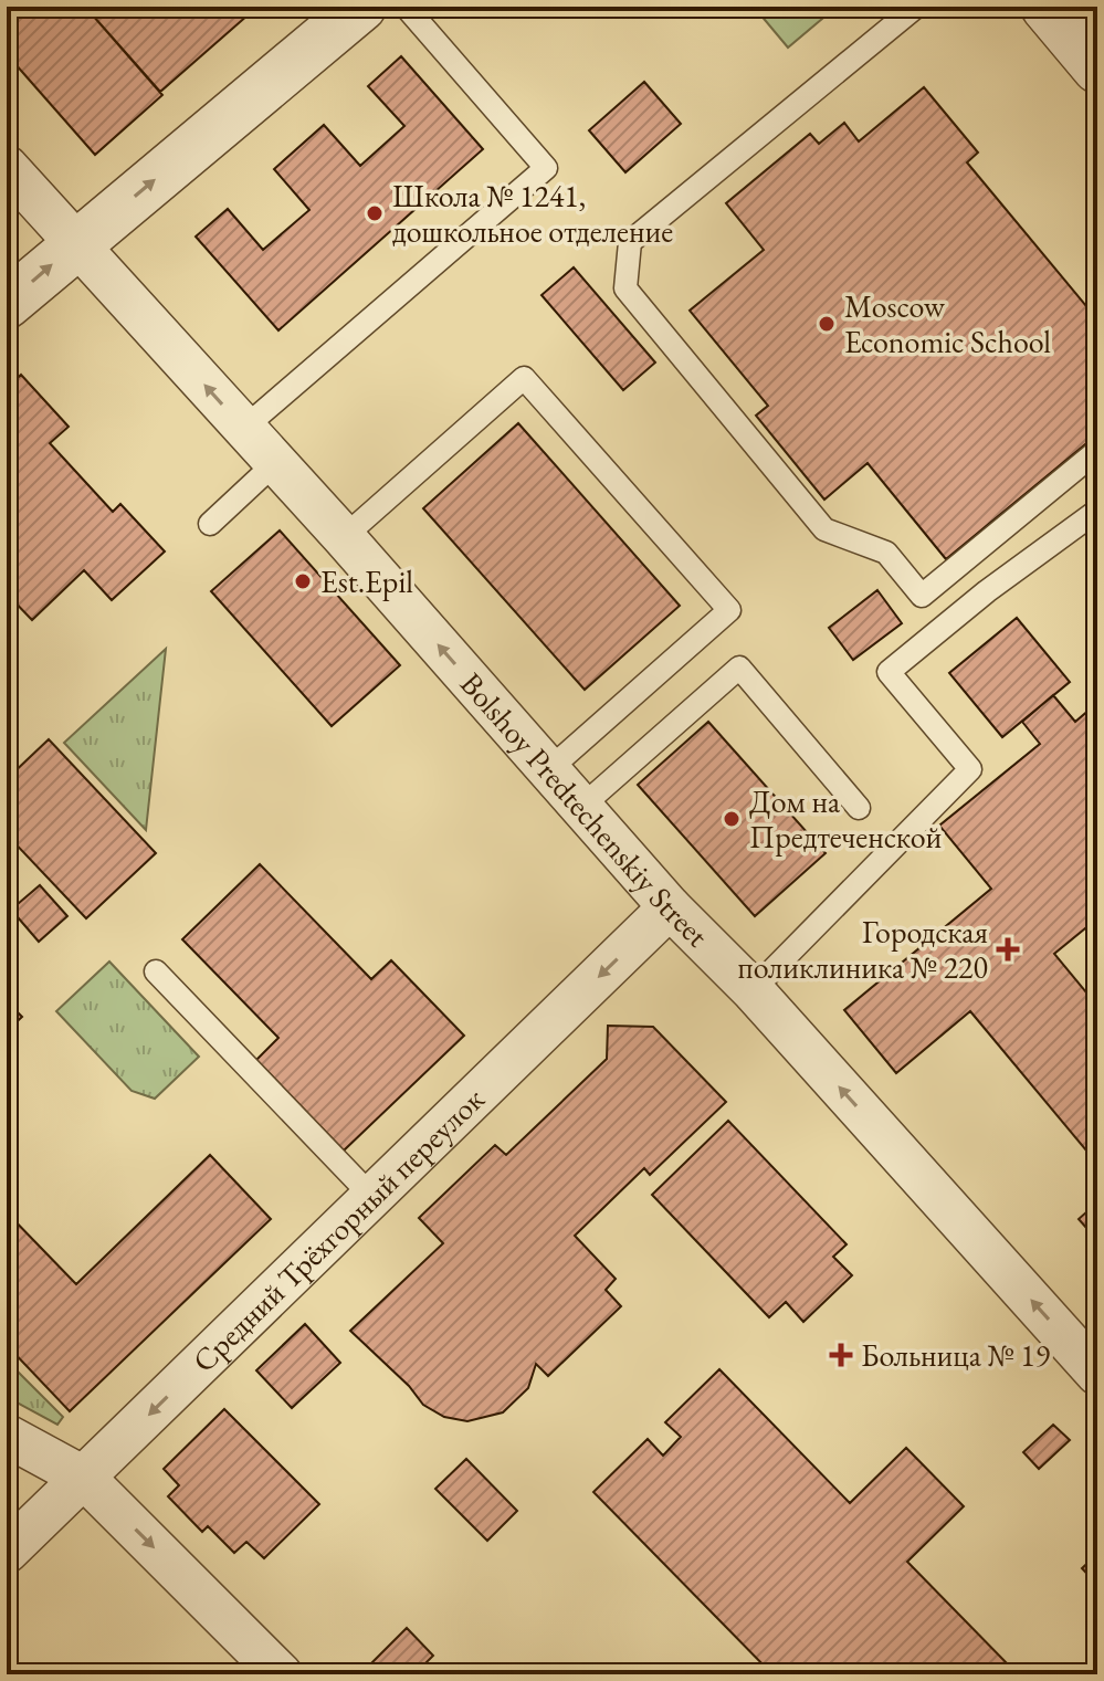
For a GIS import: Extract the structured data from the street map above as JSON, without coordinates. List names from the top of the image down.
{
  "streets": {
    "street": ["Bolshoy Predtechenskiy Street", "Средний Трёхгорный переулок"]
  },
  "crossings": [
    ["Bolshoy Predtechenskiy Street", "Средний Трёхгорный переулок"]
  ],
  "one_way": ["Bolshoy Predtechenskiy Street", "Средний Трёхгорный переулок"],
  "places": {
    "other": [
      "Школа № 1241, дошкольное отделение",
      "Moscow Economic School",
      "Est.Epil",
      "Дом на Предтеченской"
    ],
    "health": ["Городская поликлиника № 220", "Больница № 19"]
  }
}
